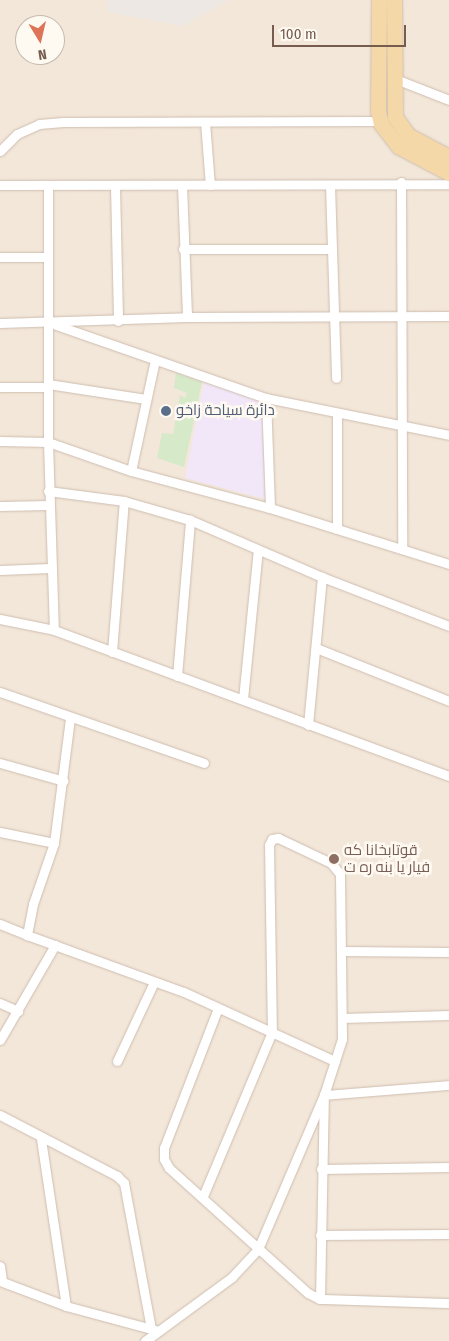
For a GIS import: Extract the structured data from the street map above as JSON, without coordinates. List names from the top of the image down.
{
  "places": ["دائرة سياحة زاخو", "قوتابخانا كه فيار يا بنه ره ت"],
  "scale_bar": "100 m",
  "north": "bottom"
}
